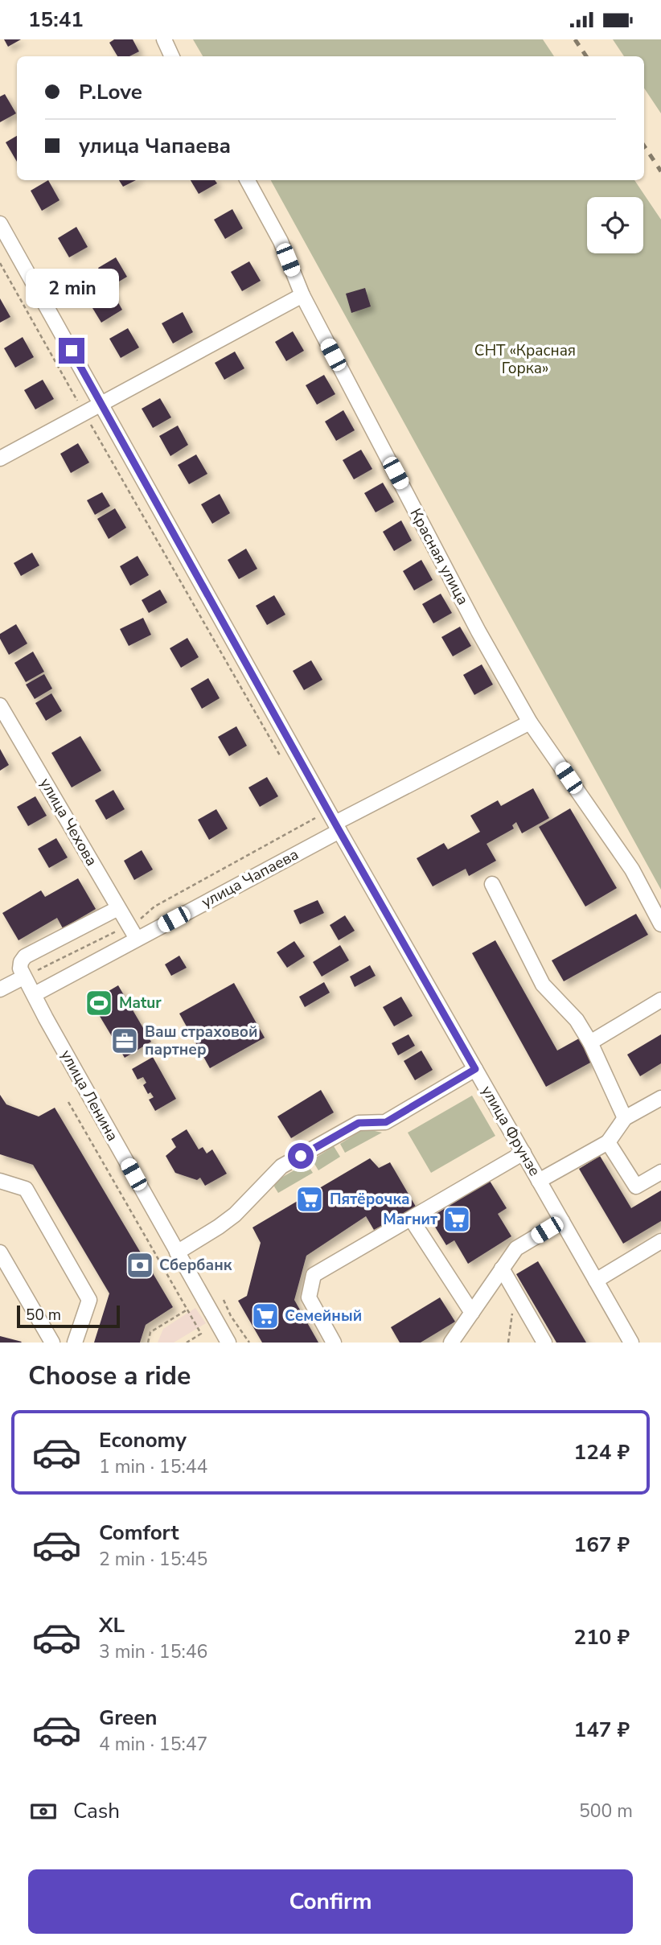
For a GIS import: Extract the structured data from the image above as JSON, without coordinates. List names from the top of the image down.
{
  "streets": {
    "street": [
      "Красная улица",
      "улица Чехова",
      "улица Чапаева",
      "улица Ленина",
      "улица Фрунзе"
    ]
  },
  "crossings": [
    ["Красная улица", "улица Чапаева"],
    ["улица Чехова", "улица Чапаева"],
    ["улица Чапаева", "улица Ленина"],
    ["улица Чапаева", "улица Фрунзе"]
  ],
  "parks": ["СНТ «Красная Горка»"],
  "places": {
    "sports": ["Matur"],
    "office": ["Ваш страховой партнер"],
    "supermarket": ["Пятёрочка", "Магнит", "Семейный"],
    "bank": ["Сбербанк"]
  },
  "scale_bar": "50 m",
  "page": {
    "status": "15:41",
    "banner": ["P.Love", "улица Чапаева"],
    "bubble": "2 min",
    "scale": "50 m",
    "heading": "Choose a ride",
    "list": [
      {
        "name": "Economy",
        "note": "1 min · 15:44",
        "value": "124 ₽"
      },
      {
        "name": "Comfort",
        "note": "2 min · 15:45",
        "value": "167 ₽"
      },
      {
        "name": "XL",
        "note": "3 min · 15:46",
        "value": "210 ₽"
      },
      {
        "name": "Green",
        "note": "4 min · 15:47",
        "value": "147 ₽"
      }
    ],
    "pay": ["Cash", "500 m"],
    "buttons": "Confirm"
  }
}
